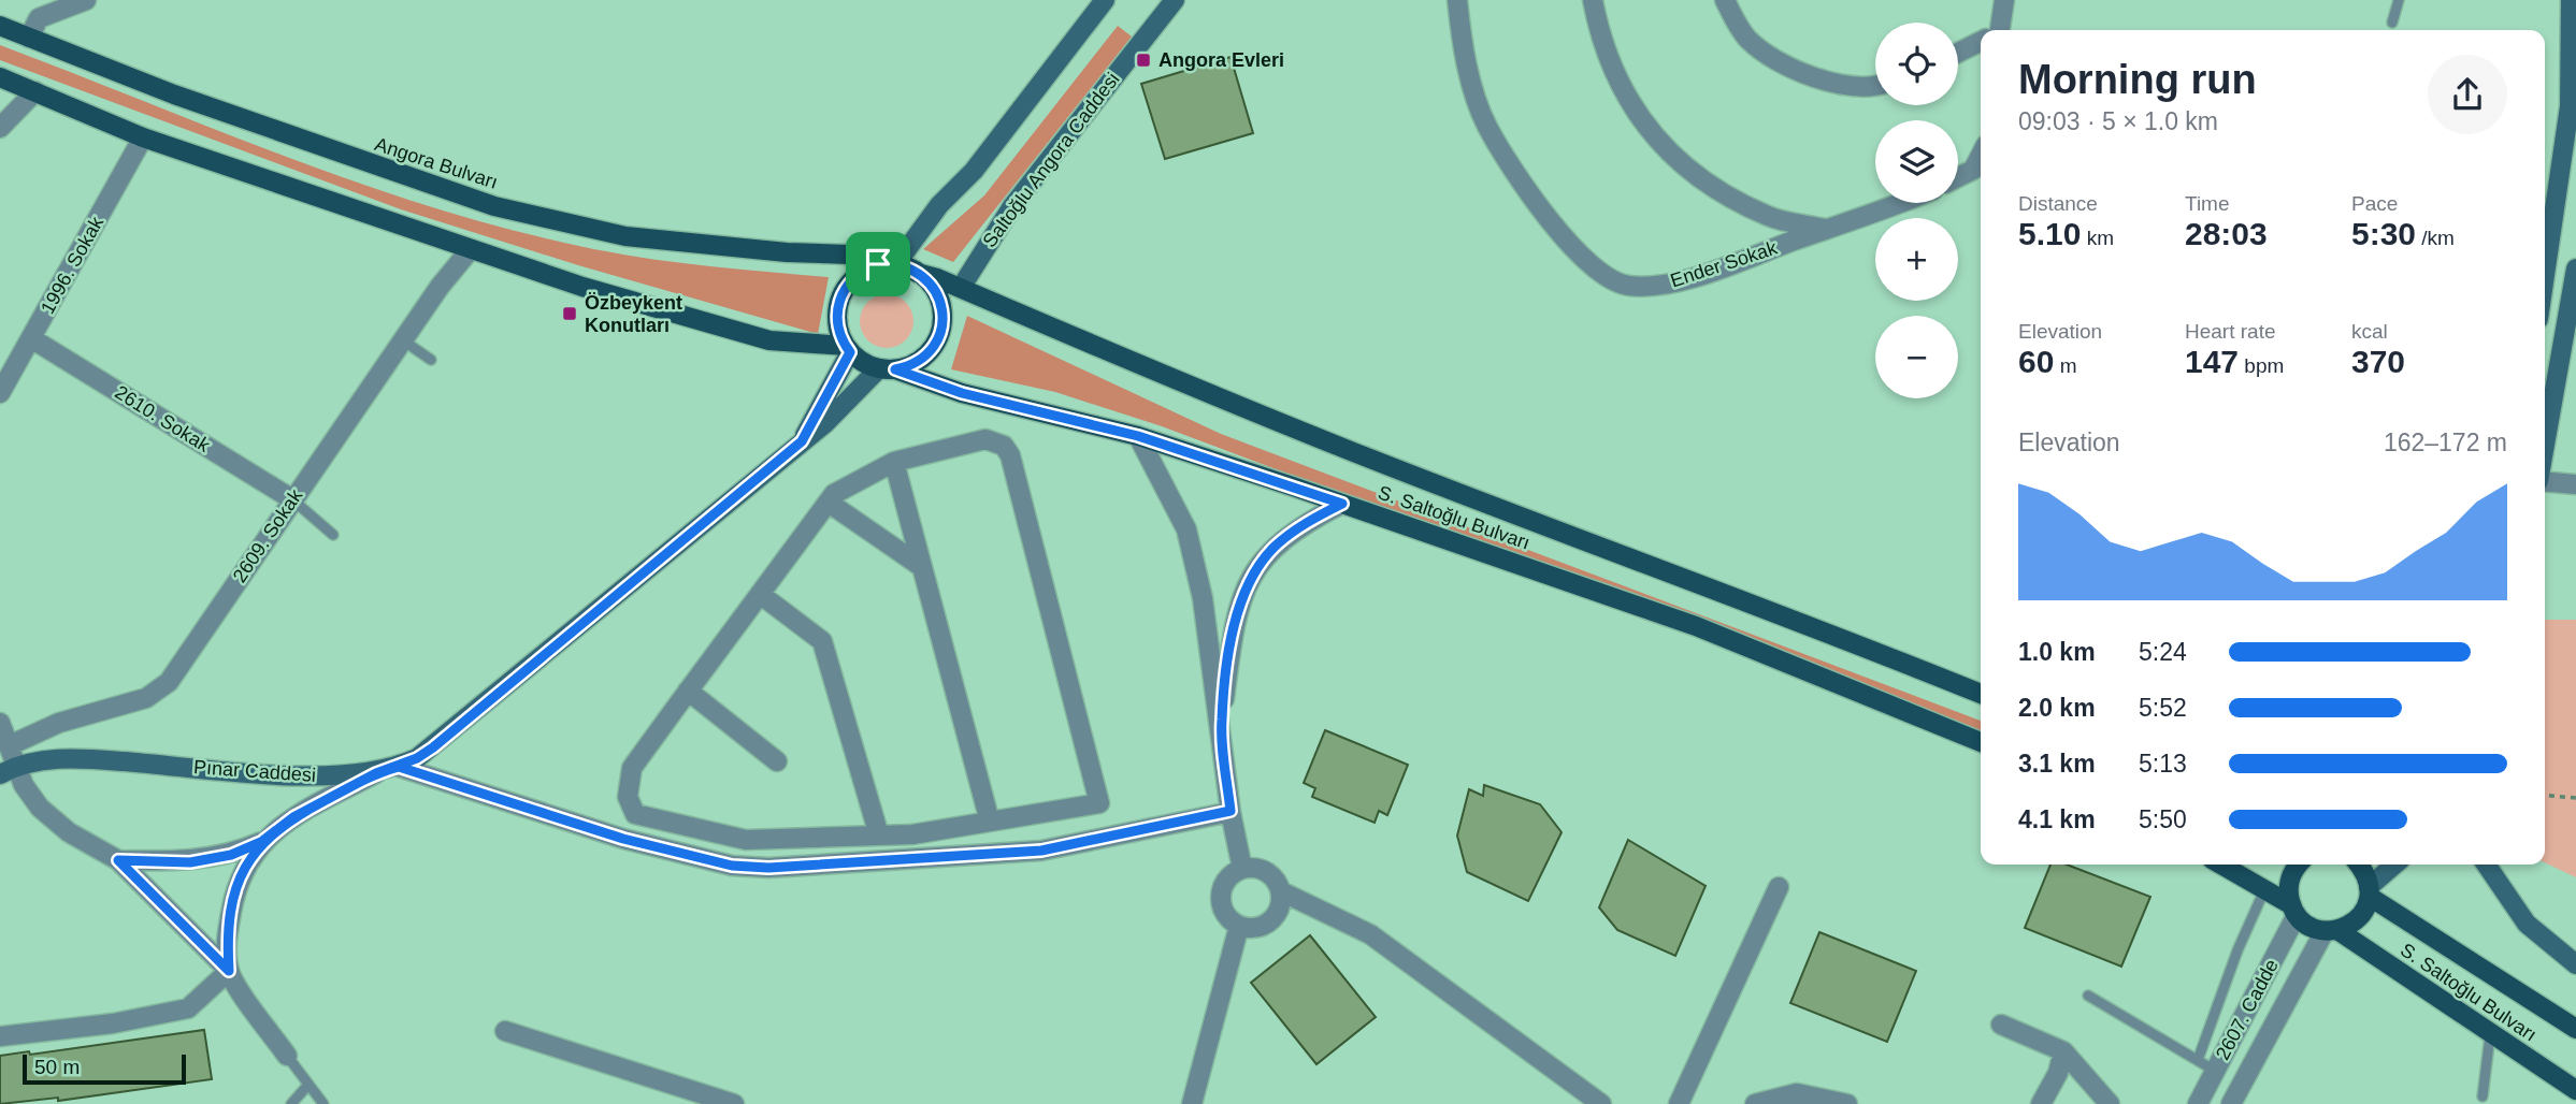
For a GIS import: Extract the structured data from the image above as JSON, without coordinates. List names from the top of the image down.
{
  "streets": {
    "main road": ["Angora Bulvarı", "S. Saltoğlu Bulvarı"],
    "street": [
      "Saltoğlu Angora Caddesi",
      "Ender Sokak",
      "1996. Sokak",
      "2610. Sokak",
      "2609. Sokak",
      "Pınar Caddesi",
      "2607. Cadde"
    ]
  },
  "crossings": [
    ["Saltoğlu Angora Caddesi", "S. Saltoğlu Bulvarı"],
    ["Angora Bulvarı", "S. Saltoğlu Bulvarı"],
    ["Angora Bulvarı", "Pınar Caddesi"],
    ["1996. Sokak", "2610. Sokak"],
    ["2610. Sokak", "2609. Sokak"],
    ["S. Saltoğlu Bulvarı", "Pınar Caddesi"],
    ["S. Saltoğlu Bulvarı", "2607. Cadde"]
  ],
  "places": {
    "transit": ["Angora Evleri", "Özbeykent Konutları"]
  },
  "scale_bar": "50 m",
  "page": {
    "map_buttons": ["+", "−"],
    "heading": ["Morning run", "09:03 · 5 × 1.0 km"],
    "stats": [
      ["Distance", "5.10 km"],
      ["Time", "28:03"],
      ["Pace", "5:30 /km"],
      ["Elevation", "60 m"],
      ["Heart rate", "147 bpm"],
      ["kcal", "370"]
    ],
    "chart": ["Elevation", "162–172 m"],
    "list": [
      {
        "name": "1.0 km",
        "note": "5:24"
      },
      {
        "name": "2.0 km",
        "note": "5:52"
      },
      {
        "name": "3.1 km",
        "note": "5:13"
      },
      {
        "name": "4.1 km",
        "note": "5:50"
      }
    ],
    "scale": "50 m"
  }
}
